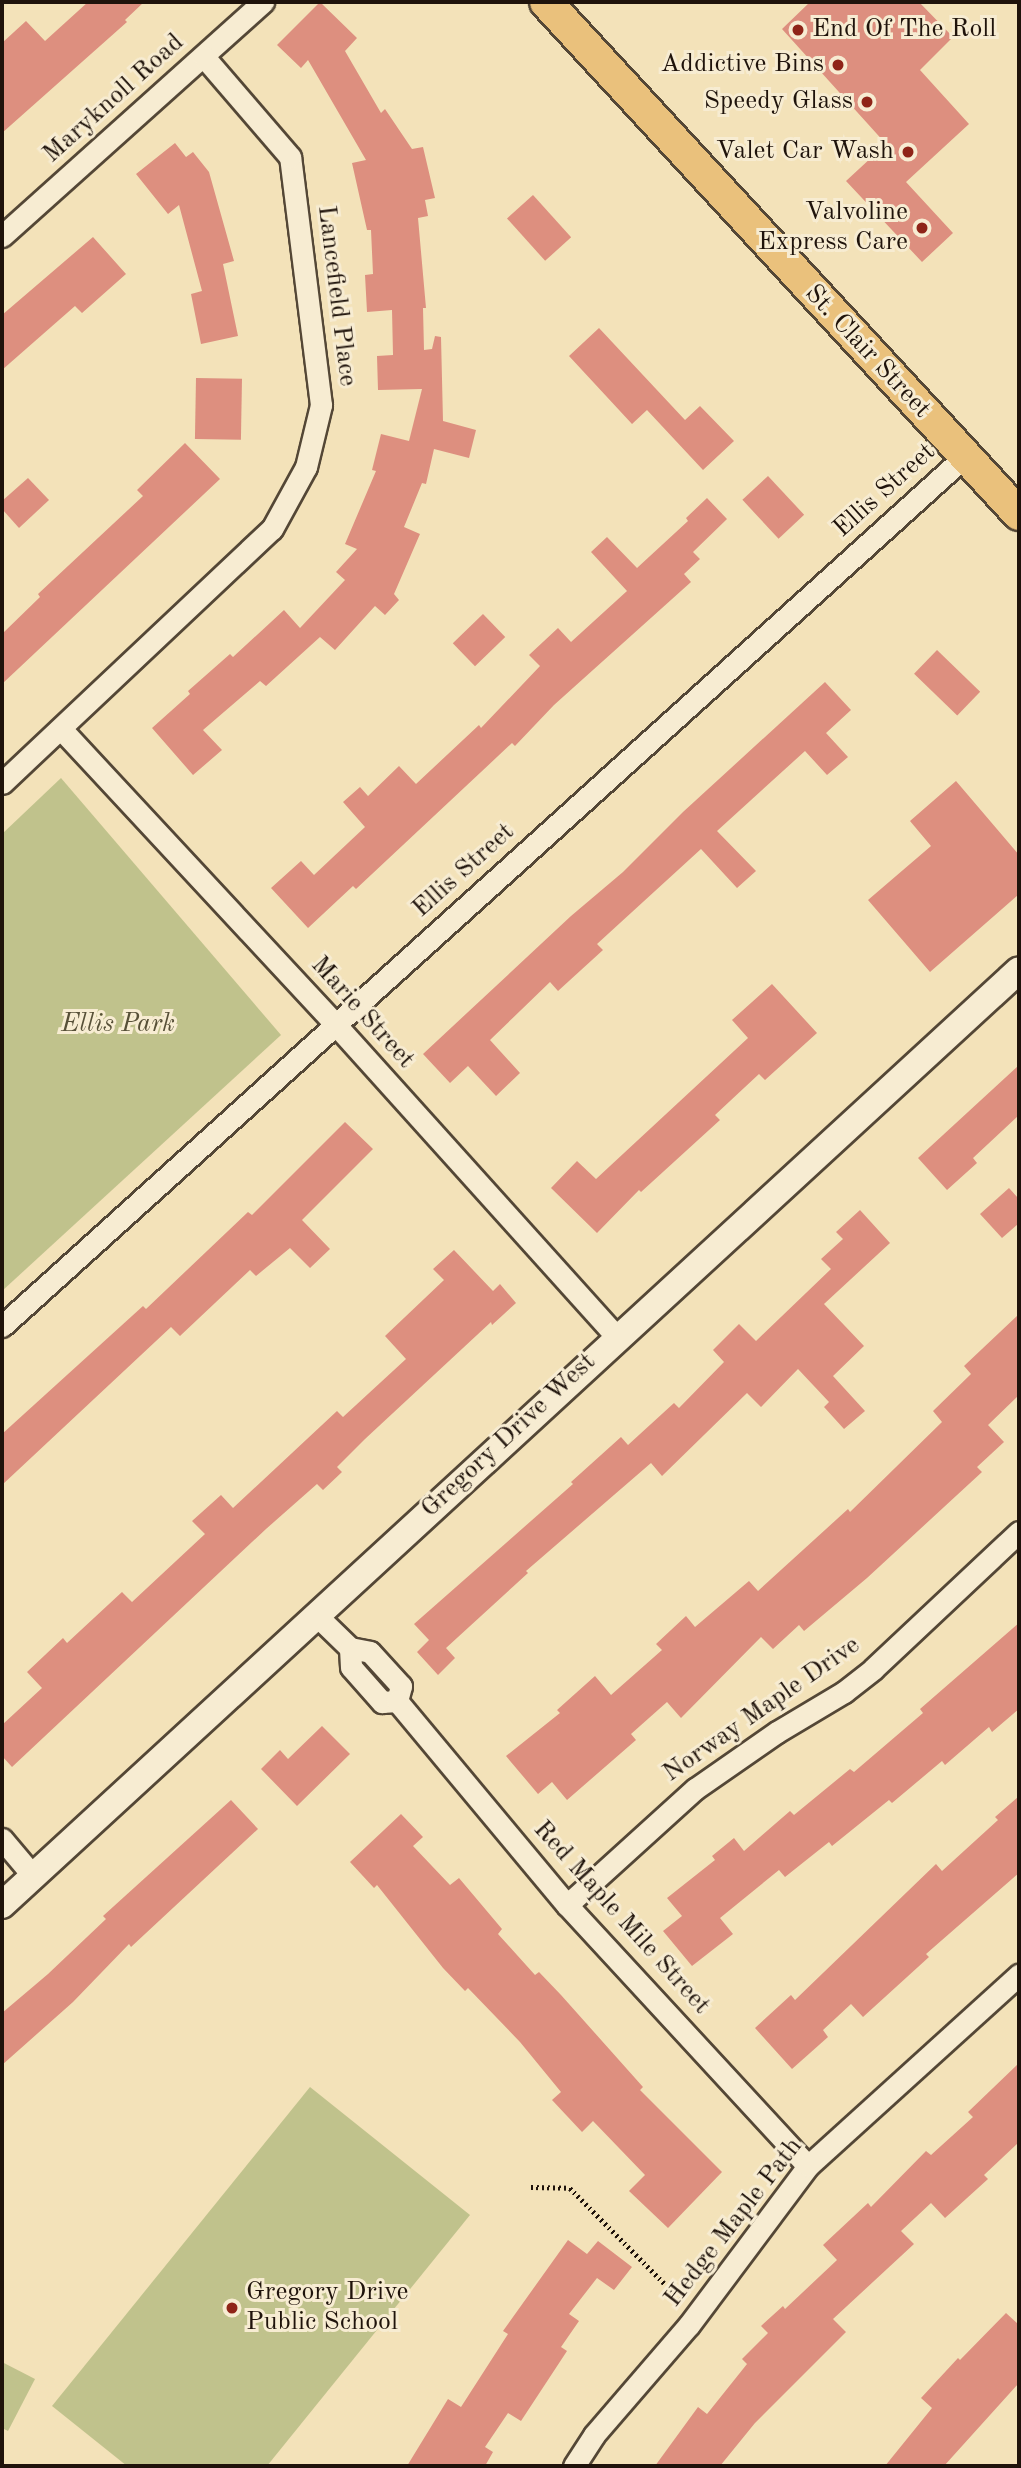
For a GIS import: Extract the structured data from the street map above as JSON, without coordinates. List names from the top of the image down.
{
  "streets": {
    "main road": ["St. Clair Street"],
    "street": [
      "Maryknoll Road",
      "Lancefield Place",
      "Ellis Street",
      "Marie Street",
      "Gregory Drive West",
      "Norway Maple Drive",
      "Red Maple Mile Street",
      "Hedge Maple Path"
    ]
  },
  "crossings": [
    ["Maryknoll Road", "Lancefield Place"],
    ["Lancefield Place", "Marie Street"],
    ["St. Clair Street", "Ellis Street"],
    ["Ellis Street", "Marie Street"],
    ["Marie Street", "Gregory Drive West"],
    ["Gregory Drive West", "Red Maple Mile Street"],
    ["Norway Maple Drive", "Red Maple Mile Street"],
    ["Red Maple Mile Street", "Hedge Maple Path"]
  ],
  "parks": ["Ellis Park"],
  "places": [
    "End Of The Roll",
    "Addictive Bins",
    "Speedy Glass",
    "Valet Car Wash",
    "Valvoline Express Care",
    "Gregory Drive Public School"
  ]
}
